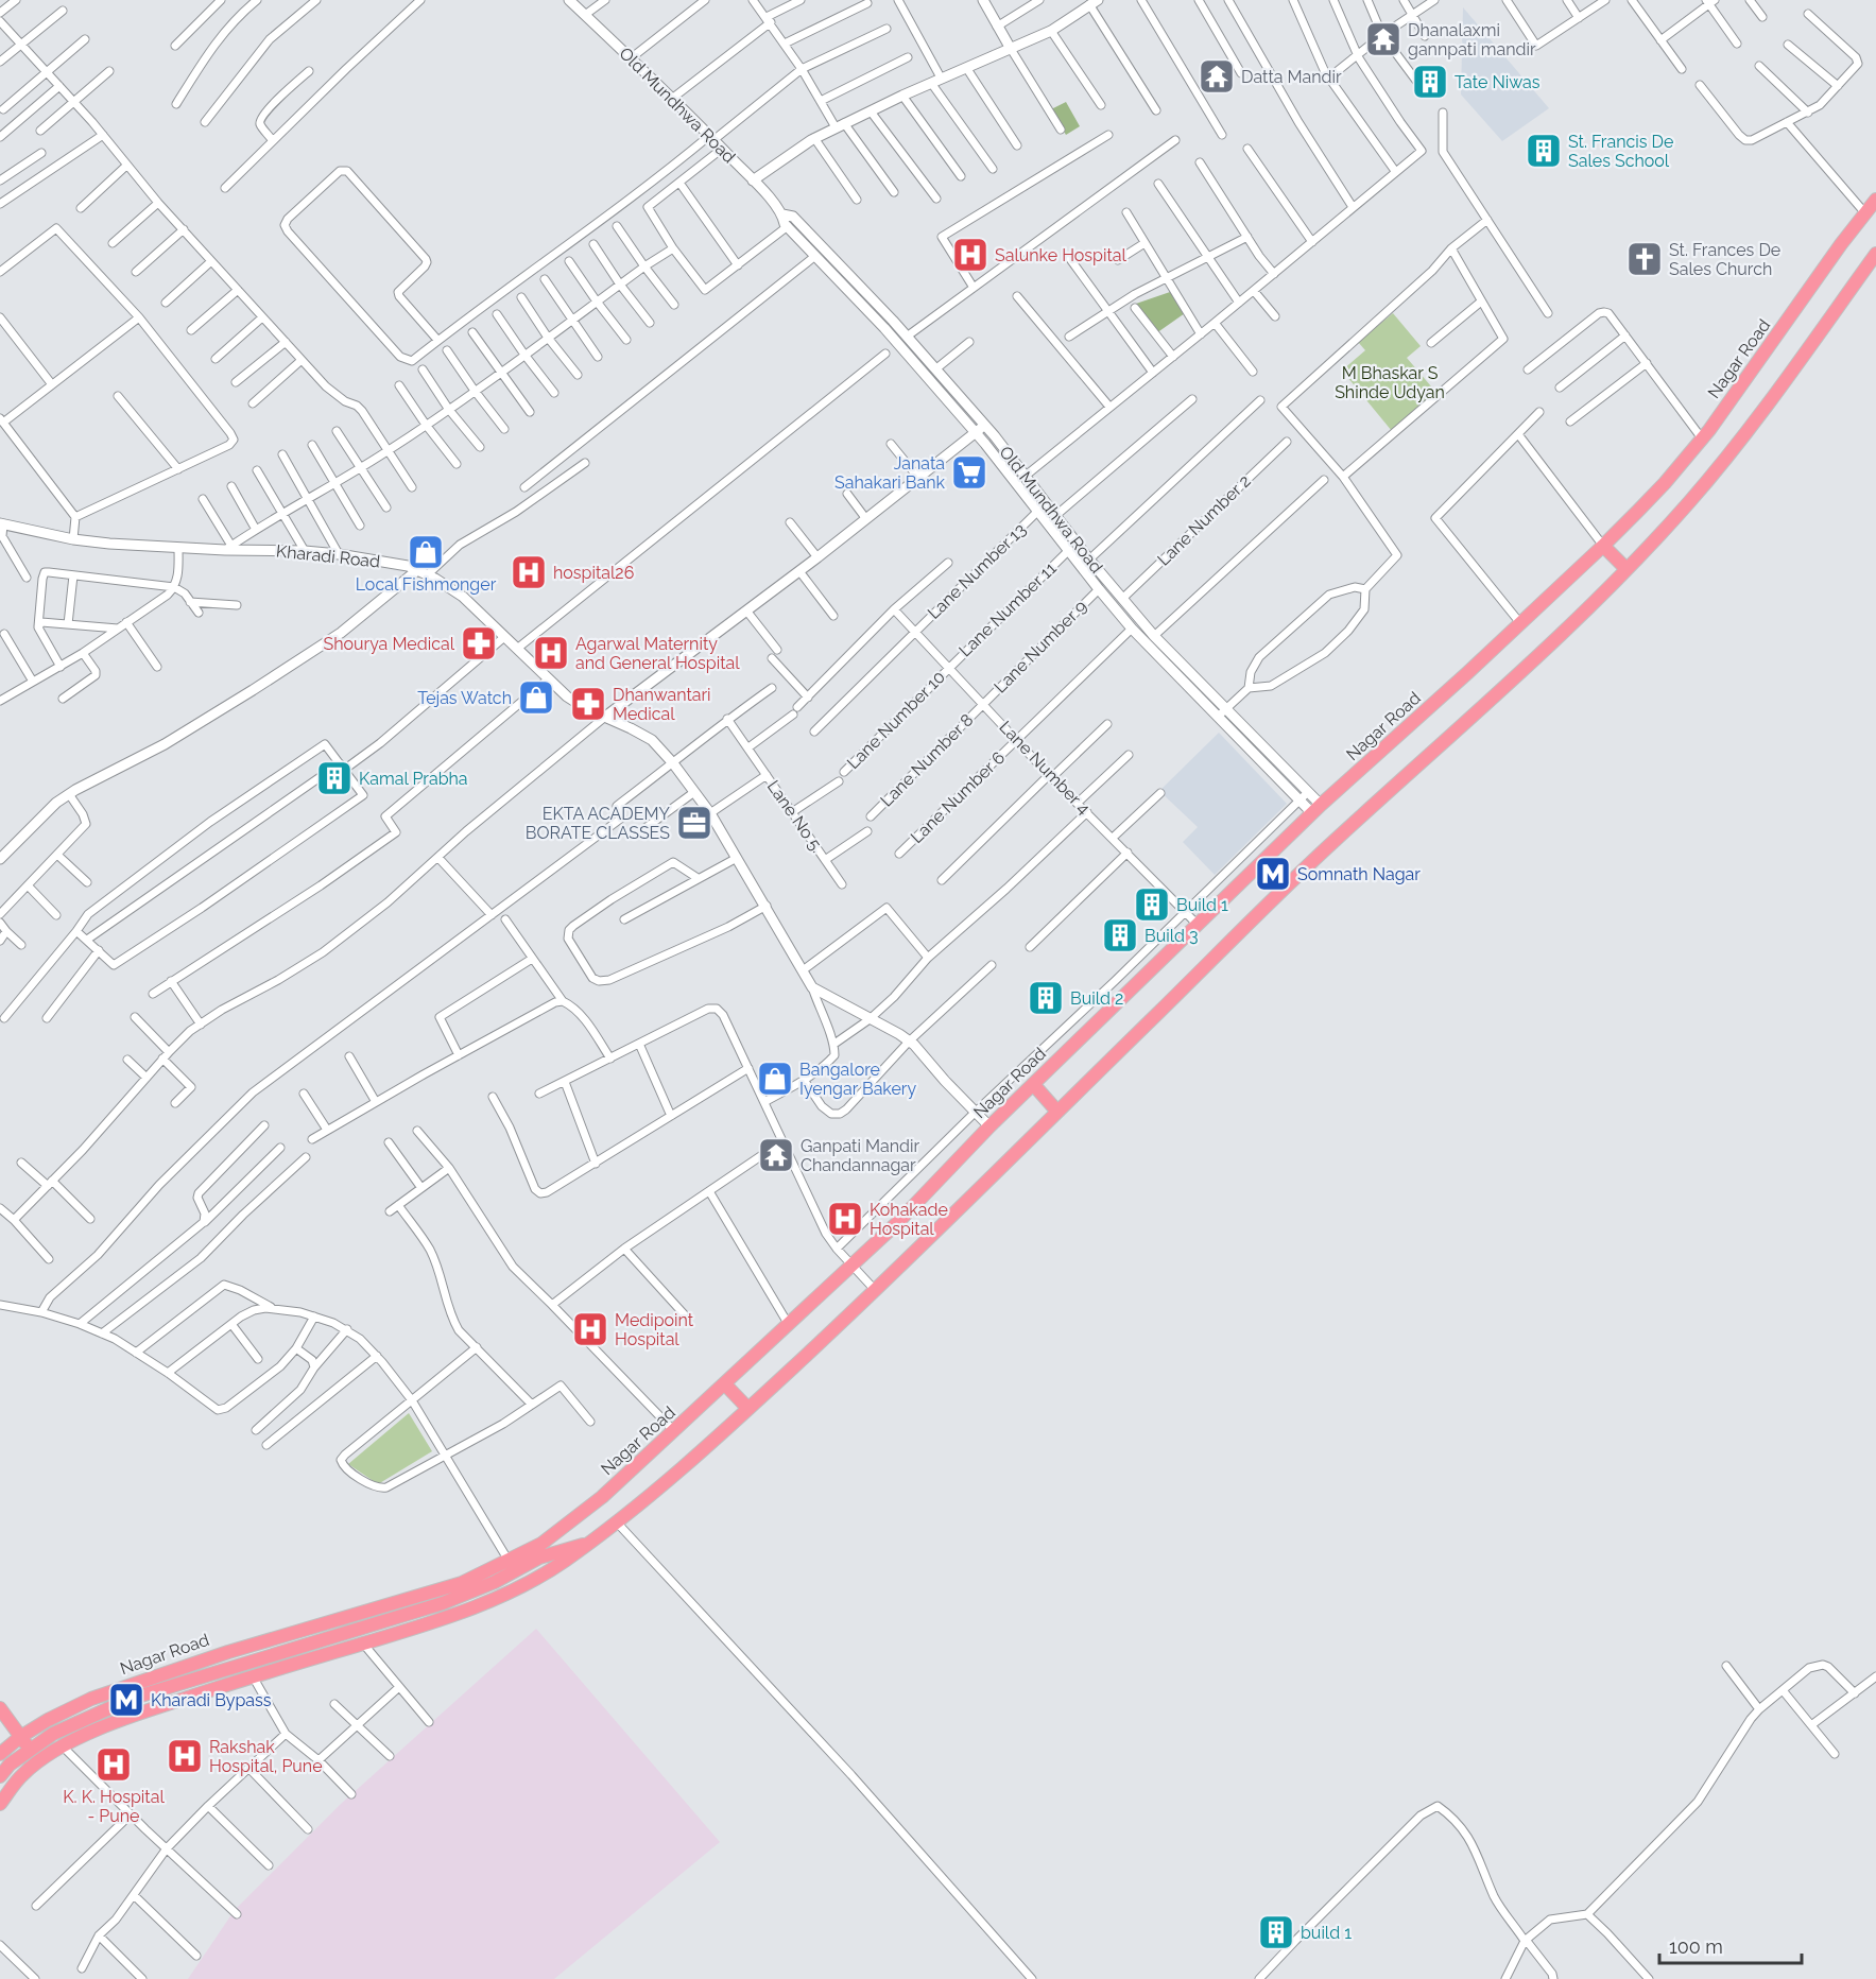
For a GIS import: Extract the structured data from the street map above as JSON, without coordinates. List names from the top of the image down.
{
  "streets": {
    "highway": ["Nagar Road"],
    "street": [
      "Old Mundhwa Road",
      "Lane Number 2",
      "Kharadi Road",
      "Lane Number 13",
      "Lane Number 11",
      "Lane Number 9",
      "Lane Number 10",
      "Lane Number 8",
      "Lane Number 4",
      "Lane Number 6",
      "Lane No 5."
    ]
  },
  "crossings": [
    ["Old Mundhwa Road", "Nagar Road"],
    ["Old Mundhwa Road", "Lane Number 2"],
    ["Old Mundhwa Road", "Lane Number 13"],
    ["Old Mundhwa Road", "Lane Number 11"],
    ["Old Mundhwa Road", "Lane Number 9"],
    ["Old Mundhwa Road", "Lane Number 6"],
    ["Nagar Road", "Lane Number 4"],
    ["Lane Number 13", "Lane Number 4"],
    ["Lane Number 11", "Lane Number 10"],
    ["Lane Number 11", "Lane Number 4"],
    ["Lane Number 9", "Lane Number 8"],
    ["Lane Number 9", "Lane Number 4"],
    ["Lane Number 10", "Lane Number 4"],
    ["Lane Number 8", "Lane Number 4"],
    ["Lane Number 4", "Lane Number 6"]
  ],
  "parks": ["M Bhaskar S Shinde Udyan"],
  "places": {
    "temple": ["Dhanalaxmi gannpati mandir", "Datta Mandir", "Ganpati Mandir Chandannagar"],
    "building": [
      "Tate Niwas",
      "St. Francis De Sales School",
      "Kamal Prabha",
      "Build 1",
      "Build 3",
      "Build 2",
      "build 1"
    ],
    "hospital": [
      "Salunke Hospital",
      "hospital26",
      "Agarwal Maternity and General Hospital",
      "Kohakade Hospital",
      "Medipoint Hospital",
      "Rakshak Hospital, Pune",
      "K. K. Hospital - Pune"
    ],
    "church": ["St. Frances De Sales Church"],
    "supermarket": ["Janata Sahakari Bank"],
    "shop": ["Local Fishmonger", "Tejas Watch", "Bangalore Iyengar Bakery"],
    "pharmacy": ["Shourya Medical", "Dhanwantari Medical"],
    "office": ["EKTA ACADEMY BORATE CLASSES"],
    "metro station": ["Somnath Nagar", "Kharadi Bypass"]
  },
  "scale_bar": "100 m"
}
